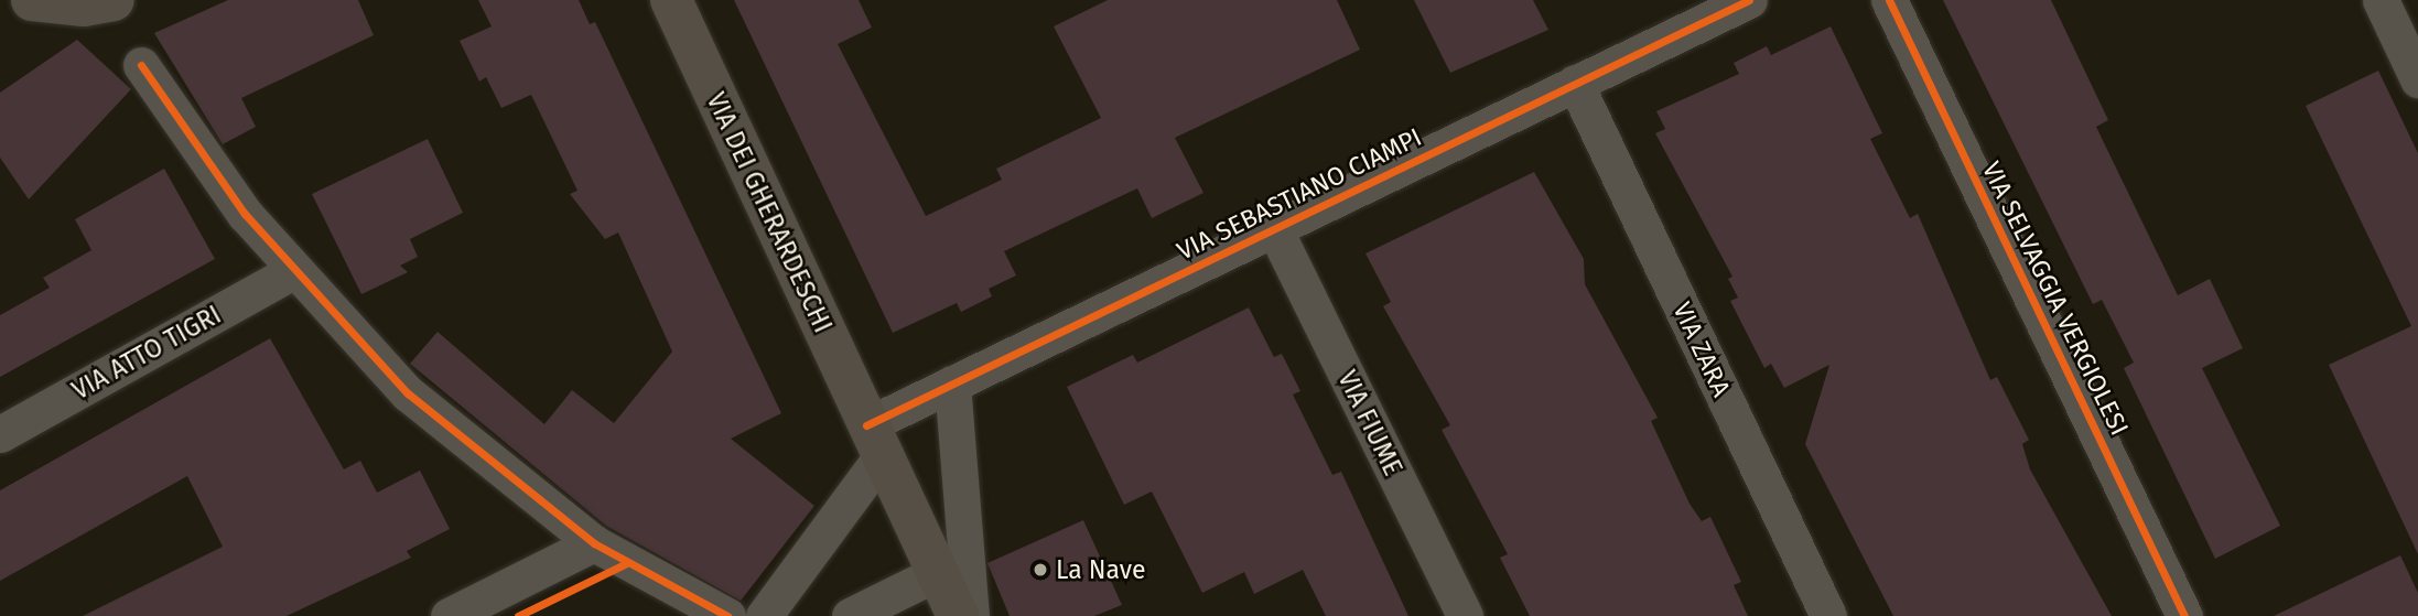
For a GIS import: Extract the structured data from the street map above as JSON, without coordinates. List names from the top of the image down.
{
  "streets": {
    "street": [
      "VIA SEBASTIANO CIAMPI",
      "VIA DEI GHERARDESCHI",
      "VIA SELVAGGIA VERGIOLESI",
      "VIA ZARA",
      "VIA ATTO TIGRI",
      "VIA FIUME"
    ]
  },
  "crossings": [
    ["VIA SEBASTIANO CIAMPI", "VIA DEI GHERARDESCHI"],
    ["VIA SEBASTIANO CIAMPI", "VIA ZARA"],
    ["VIA SEBASTIANO CIAMPI", "VIA FIUME"]
  ],
  "places": ["La Nave"]
}
